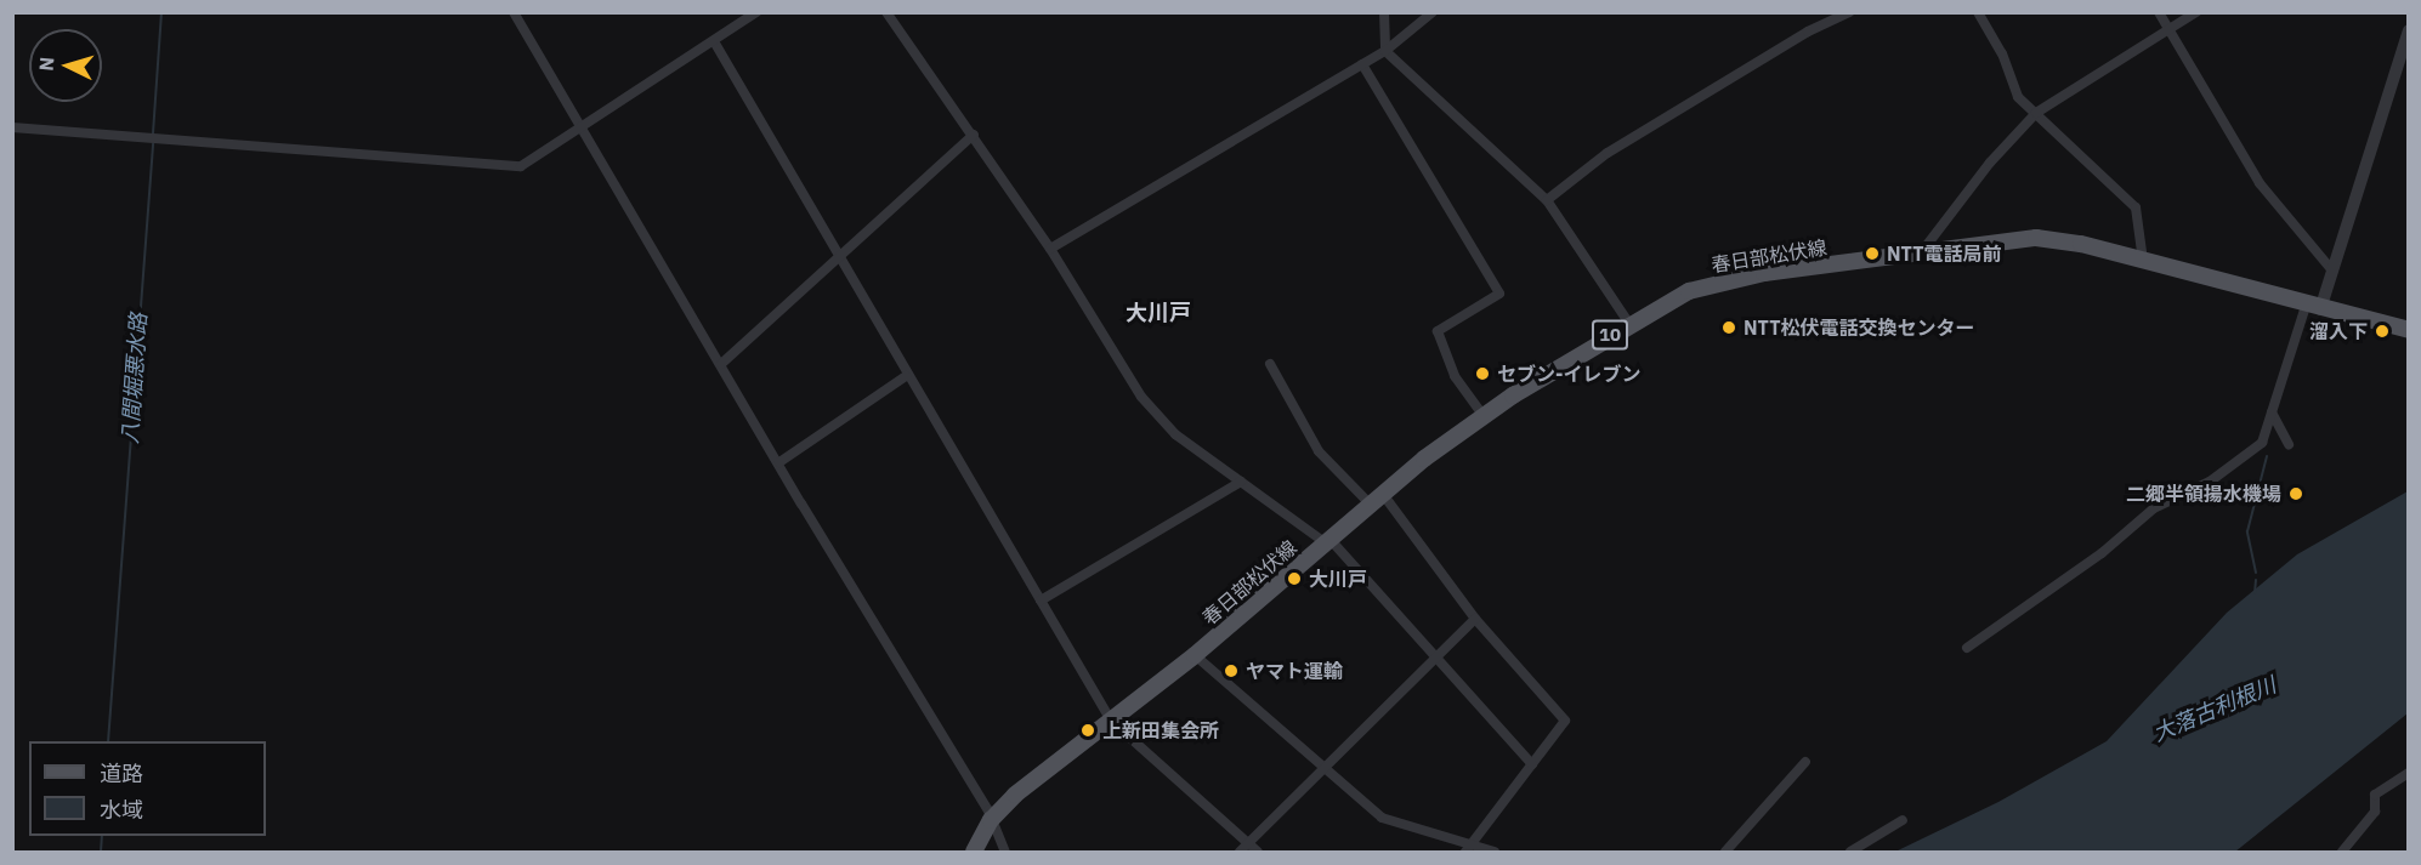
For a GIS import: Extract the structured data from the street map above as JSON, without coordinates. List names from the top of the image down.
{
  "streets": {
    "main road": ["春日部松伏線", "10"]
  },
  "districts": ["大川戸"],
  "water": ["八間堀悪水路", "大落古利根川"],
  "places": [
    "NTT電話局前",
    "NTT松伏電話交換センター",
    "溜入下",
    "セブン-イレブン",
    "二郷半領揚水機場",
    "大川戸",
    "ヤマト運輸",
    "上新田集会所"
  ],
  "legend": ["道路", "水域"],
  "north": "left"
}
